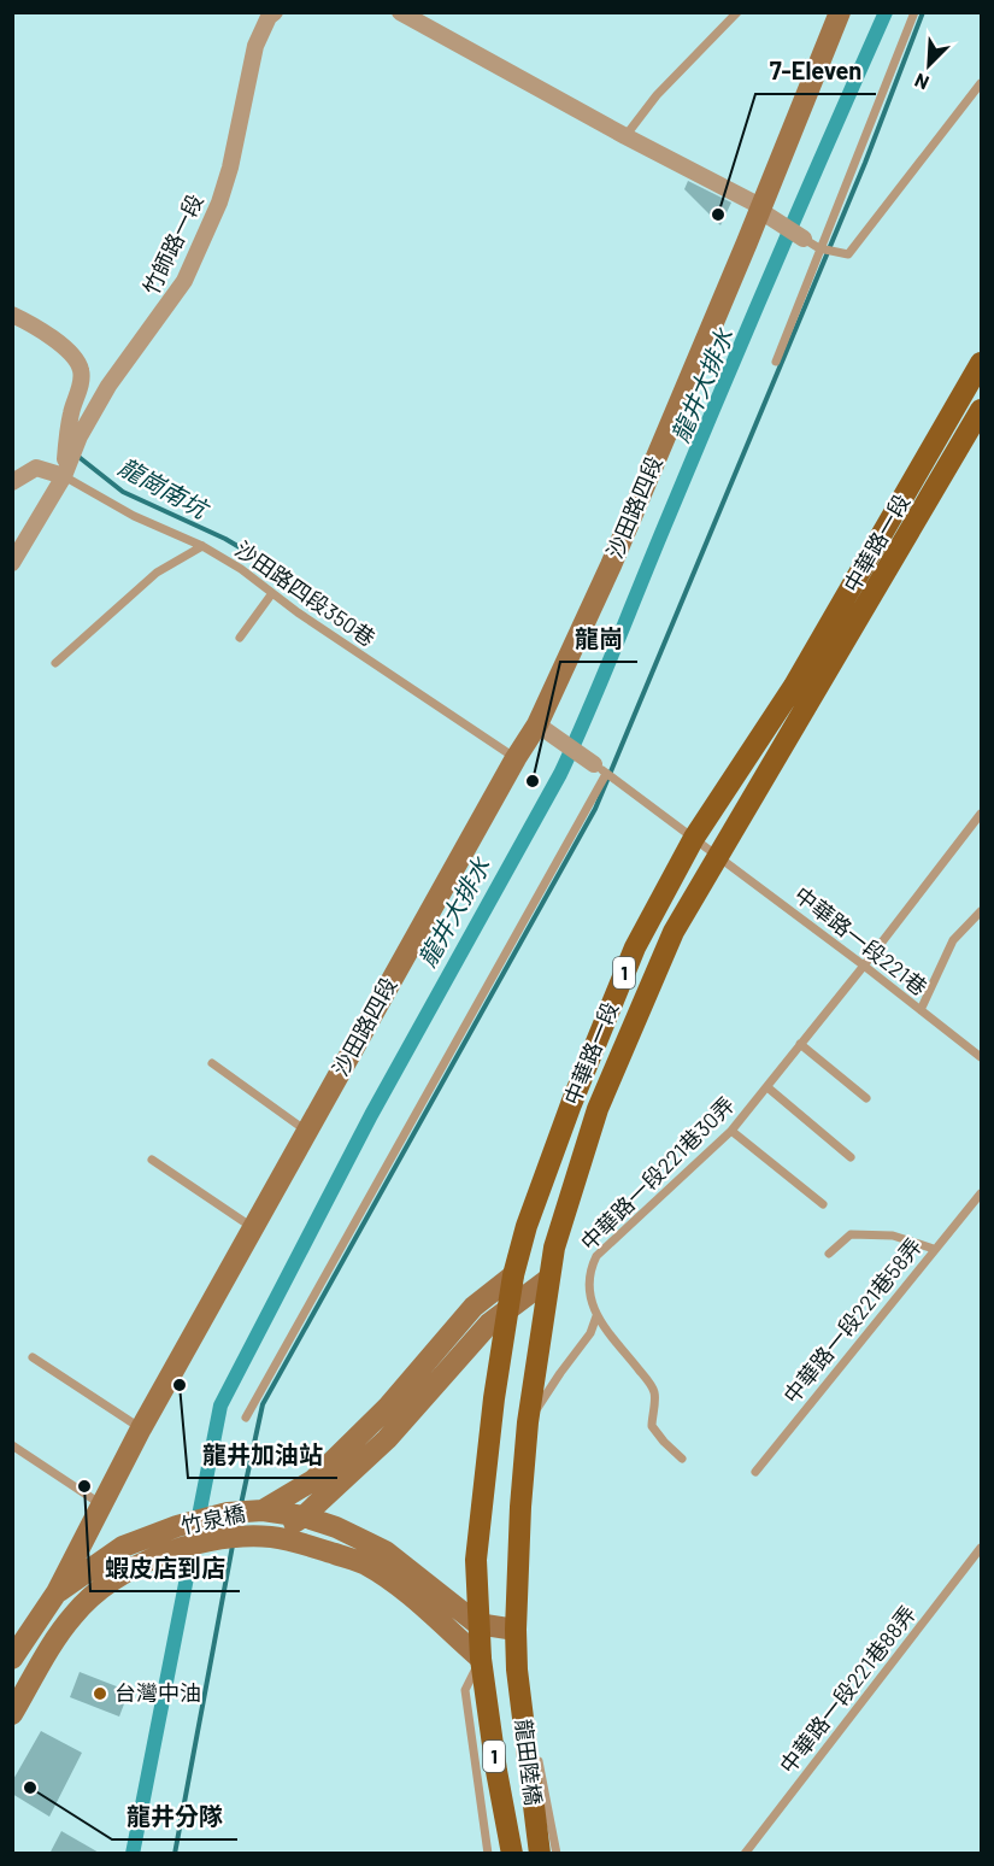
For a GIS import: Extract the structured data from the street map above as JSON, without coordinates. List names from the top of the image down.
{
  "streets": {
    "main road": ["中華路一段", "1", "龍田陸橋"],
    "street": ["竹師路一段", "沙田路四段", "竹泉橋"],
    "lane": [
      "沙田路四段350巷",
      "中華路一段221巷",
      "中華路一段221巷30弄",
      "中華路一段221巷58弄",
      "中華路一段221巷88弄"
    ]
  },
  "crossings": [
    ["竹師路一段", "沙田路四段350巷"],
    ["沙田路四段", "沙田路四段350巷"],
    ["沙田路四段", "竹泉橋"],
    ["中華路一段", "中華路一段221巷"],
    ["中華路一段", "竹泉橋"],
    ["中華路一段", "龍田陸橋"],
    ["中華路一段221巷", "中華路一段221巷30弄"],
    ["竹泉橋", "龍田陸橋"]
  ],
  "water": ["龍井大排水", "龍崗南坑"],
  "places": [
    "7-Eleven",
    "龍崗",
    "龍井加油站",
    "蝦皮店到店",
    "台灣中油",
    "龍井分隊"
  ],
  "north": "bottom left"
}
